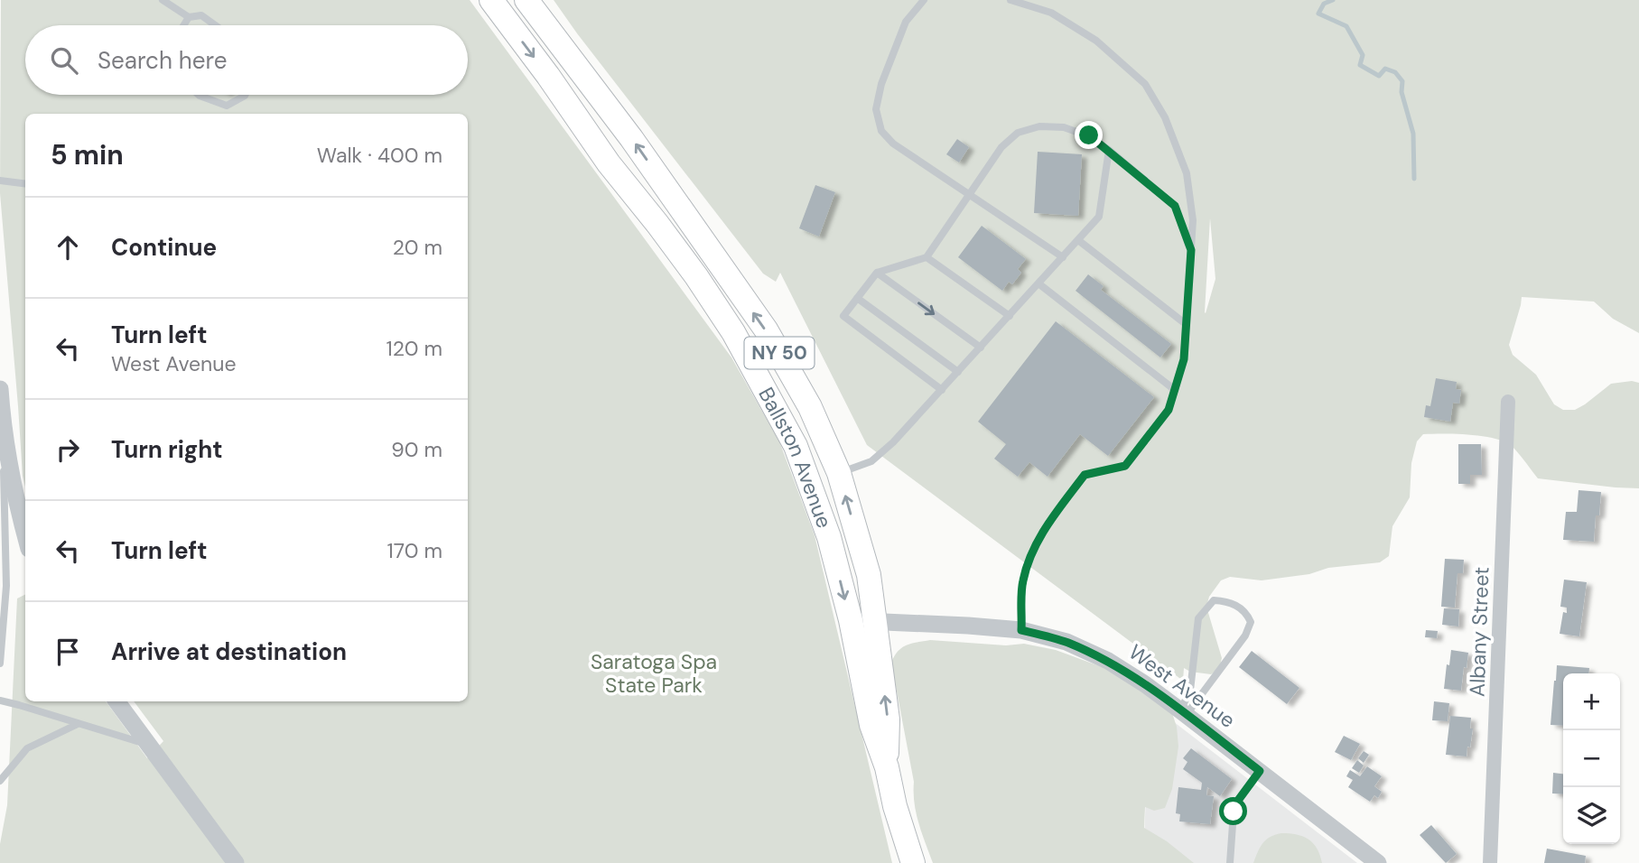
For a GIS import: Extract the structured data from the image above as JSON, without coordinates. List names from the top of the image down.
{
  "streets": {
    "highway": ["NY 50", "Ballston Avenue"],
    "street": ["Albany Street", "West Avenue"]
  },
  "crossings": [
    ["Ballston Avenue", "West Avenue"]
  ],
  "parks": ["Saratoga Spa State Park"],
  "page": {
    "search": "Search here",
    "heading": ["5 min", "Walk · 400 m"],
    "list": [
      ["Continue", "20 m"],
      ["Turn left", "West Avenue", "120 m"],
      ["Turn right", "90 m"],
      ["Turn left", "170 m"],
      "Arrive at destination"
    ],
    "map_buttons": ["+", "−"]
  }
}
